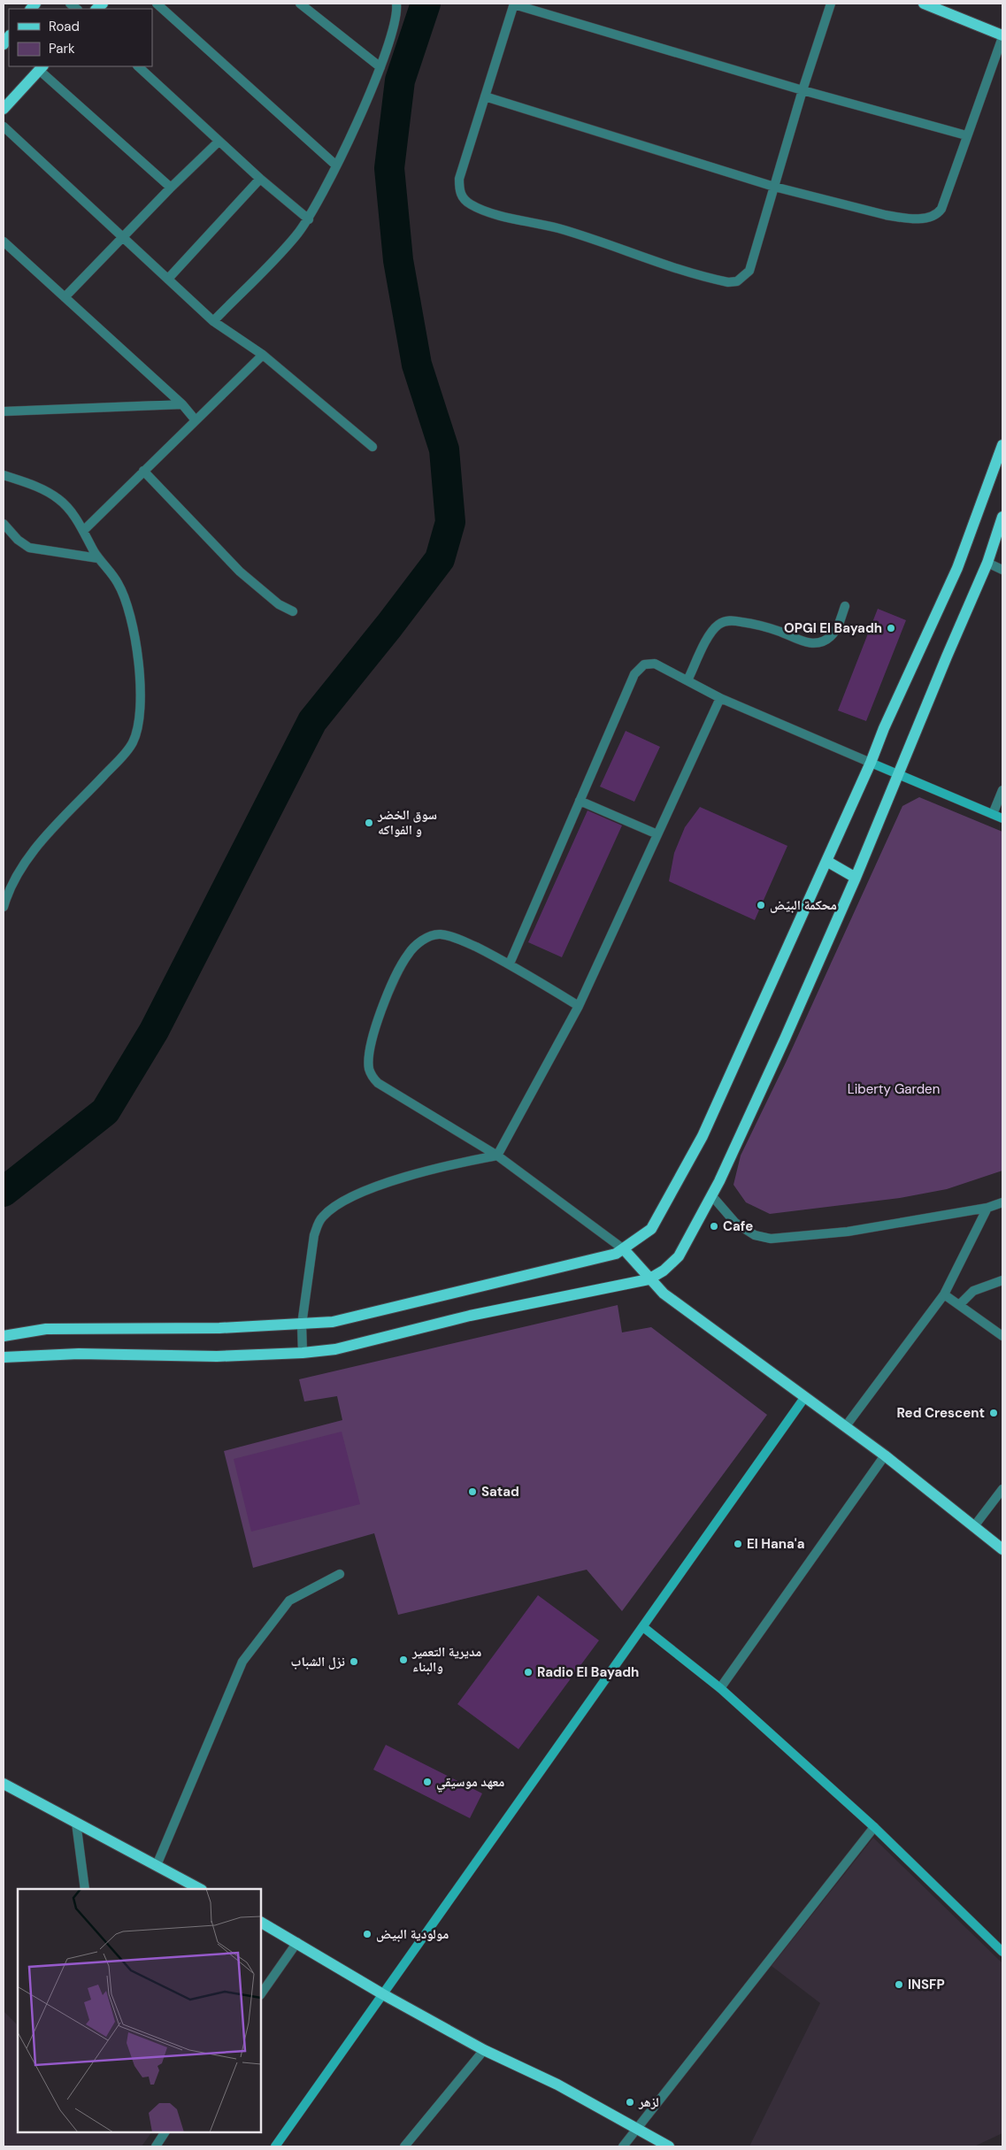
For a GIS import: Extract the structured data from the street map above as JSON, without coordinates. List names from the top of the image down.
{
  "parks": ["Liberty Garden"],
  "places": [
    "OPGI El Bayadh",
    "سوق الخضر و الفواكه",
    "محكمة البيّض",
    "Cafe",
    "Red Crescent",
    "Satad",
    "El Hana'a",
    "مديرية التعمير والبناء",
    "نزل الشباب",
    "Radio El Bayadh",
    "معهد موسيقي",
    "مولودية البيض",
    "INSFP",
    "لزهر"
  ],
  "legend": ["Road", "Park"]
}
